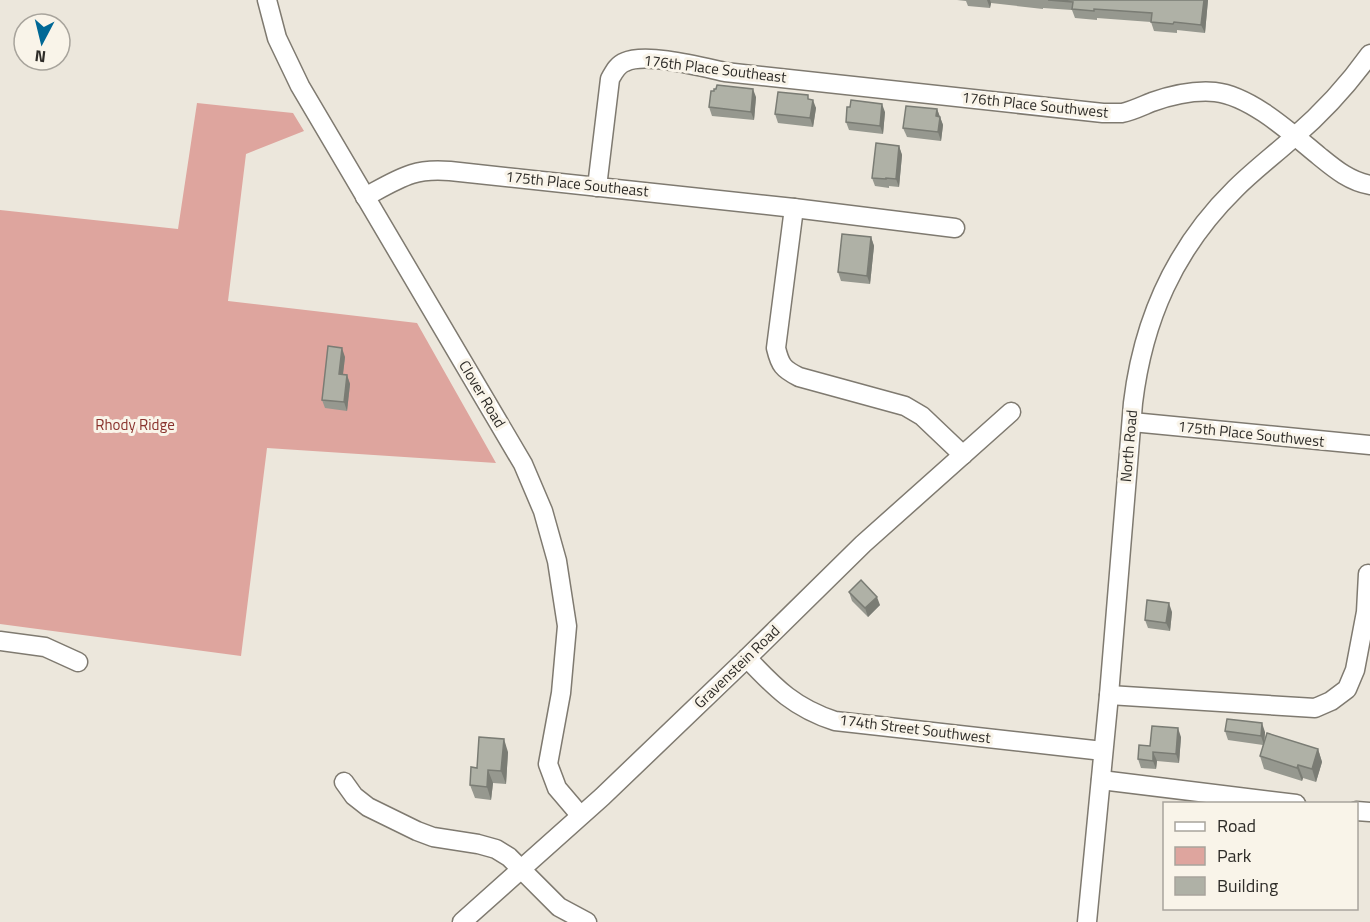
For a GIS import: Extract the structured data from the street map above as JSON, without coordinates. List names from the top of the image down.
{
  "streets": {
    "street": [
      "176th Place Southeast",
      "176th Place Southwest",
      "175th Place Southeast",
      "Clover Road",
      "175th Place Southwest",
      "North Road",
      "Gravenstein Road",
      "174th Street Southwest"
    ]
  },
  "crossings": [
    ["176th Place Southeast", "176th Place Southwest"],
    ["176th Place Southeast", "175th Place Southeast"],
    ["176th Place Southwest", "North Road"],
    ["175th Place Southeast", "Clover Road"],
    ["Clover Road", "Gravenstein Road"],
    ["175th Place Southwest", "North Road"],
    ["North Road", "174th Street Southwest"],
    ["Gravenstein Road", "174th Street Southwest"]
  ],
  "parks": ["Rhody Ridge"],
  "legend": ["Road", "Park", "Building"],
  "north": "bottom"
}
